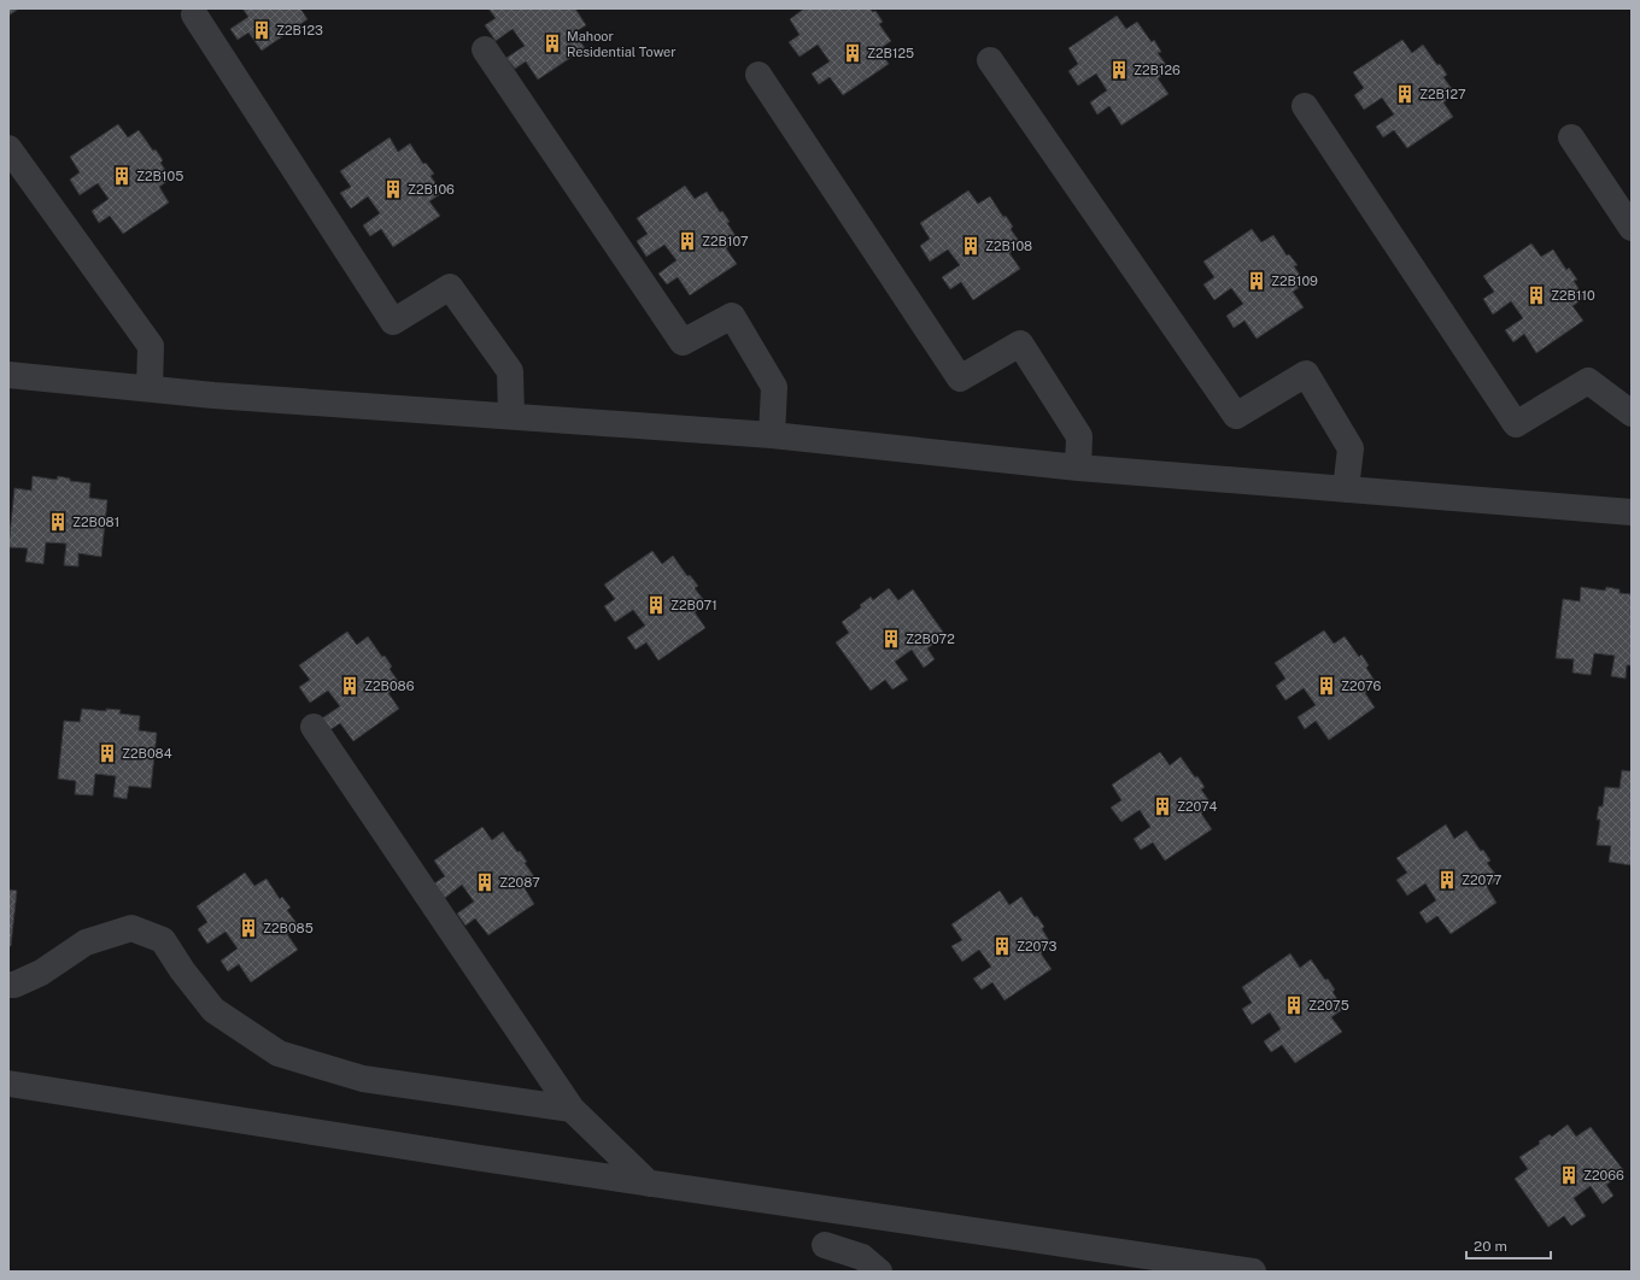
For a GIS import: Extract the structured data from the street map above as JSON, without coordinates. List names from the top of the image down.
{
  "places": {
    "building": [
      "Z2B123",
      "Mahoor Residential Tower",
      "Z2B125",
      "Z2B126",
      "Z2B127",
      "Z2B105",
      "Z2B106",
      "Z2B107",
      "Z2B108",
      "Z2B109",
      "Z2B110",
      "Z2B081",
      "Z2B071",
      "Z2B072",
      "Z2B086",
      "Z2076",
      "Z2B084",
      "Z2074",
      "Z2077",
      "Z2087",
      "Z2B085",
      "Z2073",
      "Z2075",
      "Z2066"
    ]
  },
  "scale_bar": "20 m"
}
